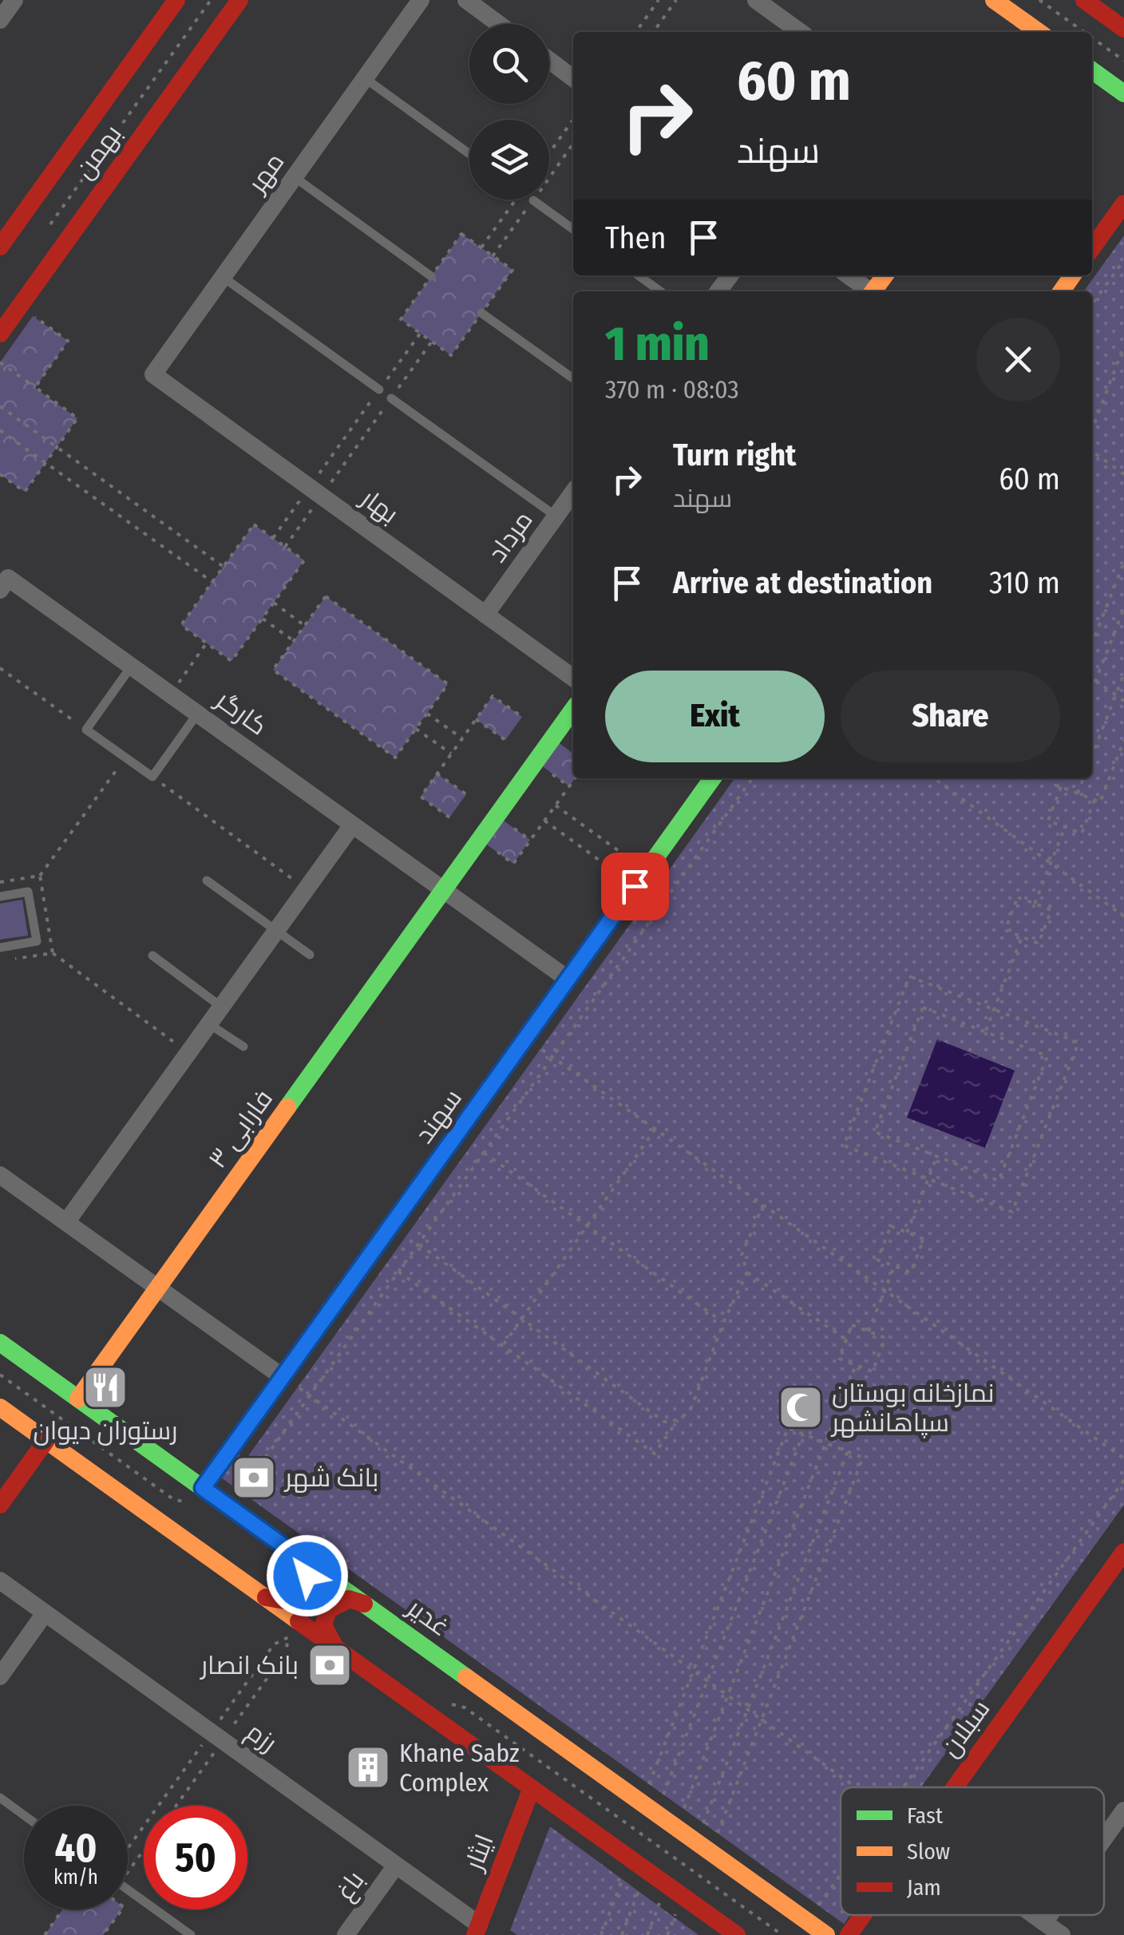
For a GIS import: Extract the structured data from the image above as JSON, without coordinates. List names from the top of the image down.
{
  "streets": {
    "main road": [
      "بهمن",
      "سهند",
      "فارابی ۳",
      "غدیر",
      "سبلان",
      "ایثار"
    ],
    "street": [
      "مهر",
      "بهار",
      "مرداد",
      "کارگر",
      "رزم",
      "باغ"
    ]
  },
  "crossings": [
    ["مهر", "بهار"],
    ["بهار", "مرداد"],
    ["کارگر", "سهند"],
    ["کارگر", "فارابی ۳"],
    ["سهند", "غدیر"],
    ["فارابی ۳", "غدیر"],
    ["رزم", "ایثار"],
    ["رزم", "باغ"]
  ],
  "places": {
    "restaurant": ["رستوران دیوان"],
    "mosque": ["نمازخانه بوستان سپاهانشهر"],
    "bank": ["بانک شهر", "بانک انصار"],
    "building": ["Khane Sabz Complex"]
  },
  "legend": ["Fast", "Slow", "Jam"],
  "page": {
    "turn": ["60 m", "سهند"],
    "then": "Then",
    "heading": ["1 min", "370 m · 08:03"],
    "list": [
      {
        "name": "Turn right",
        "note": "سهند",
        "value": "60 m"
      },
      {
        "name": "Arrive at destination",
        "value": "310 m"
      }
    ],
    "buttons": ["Exit", "Share"],
    "speed": "40 km/h",
    "limit": "50"
  }
}
